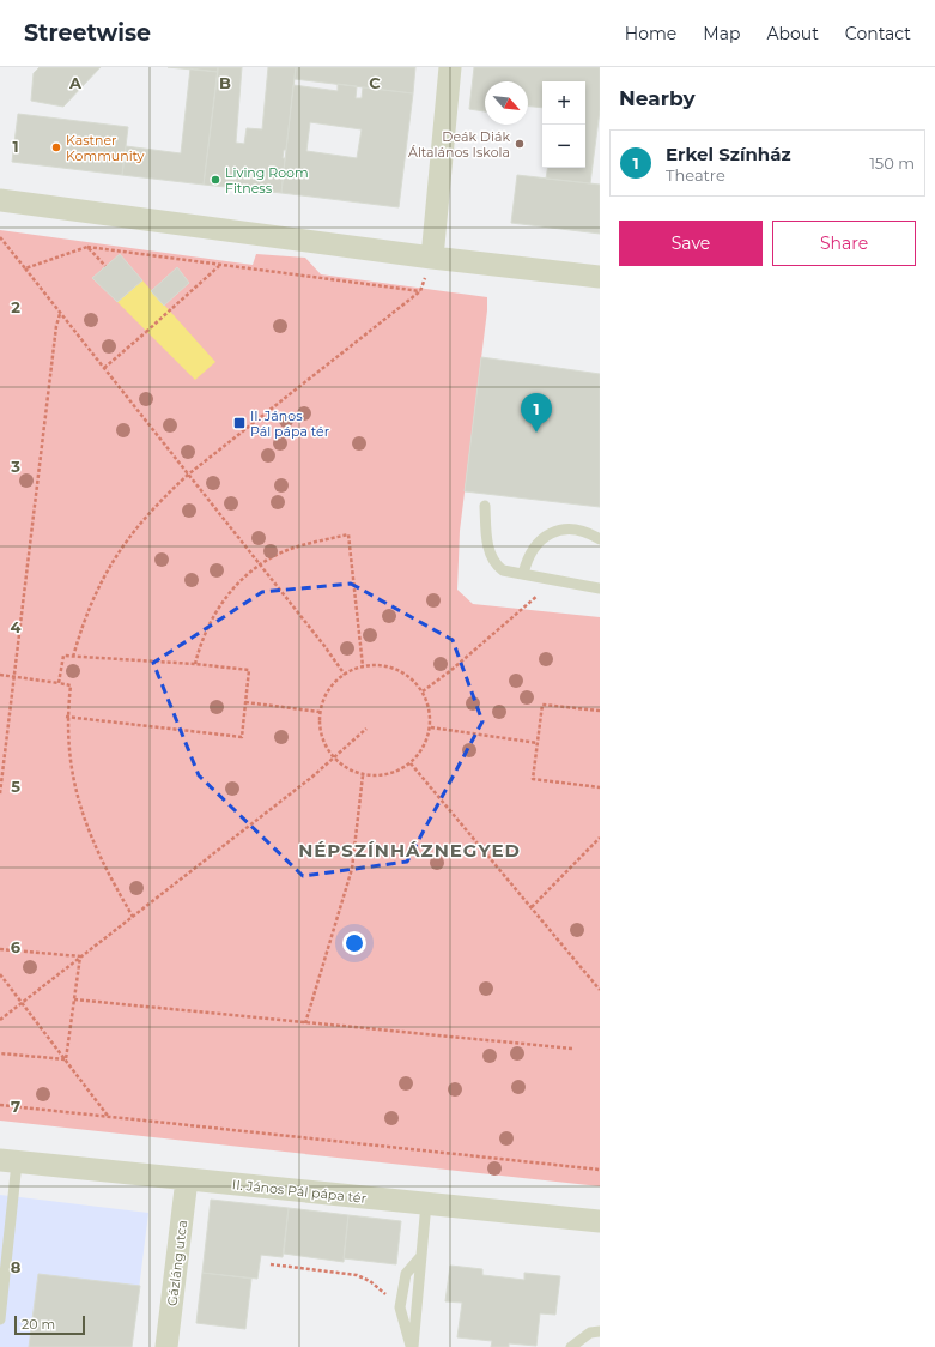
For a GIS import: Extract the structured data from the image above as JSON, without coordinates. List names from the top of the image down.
{
  "streets": {
    "street": ["II. János Pál pápa tér", "Gázláng utca"]
  },
  "crossings": [
    ["II. János Pál pápa tér", "Gázláng utca"]
  ],
  "districts": ["NÉPSZÍNHÁZNEGYED"],
  "places": {
    "other": ["Deák Diák Általános Iskola", "Kastner Kommunity", "Living Room Fitness"],
    "transit": ["II. János Pál pápa tér"]
  },
  "scale_bar": "20 m",
  "north": "bottom right",
  "page": {
    "header": "Streetwise",
    "nav": [
      "Home",
      "Map",
      "About",
      "Contact"
    ],
    "heading": "Nearby",
    "map_buttons": ["+", "−"],
    "list": [
      {
        "mark": "1",
        "name": "Erkel Színház",
        "note": "Theatre",
        "value": "150 m"
      }
    ],
    "buttons": ["Save", "Share"],
    "pins": "1",
    "scale": "20 m"
  },
  "grid": {
    "columns": ["A", "B", "C"],
    "rows": [
      "1",
      "2",
      "3",
      "4",
      "5",
      "6",
      "7",
      "8"
    ]
  }
}
